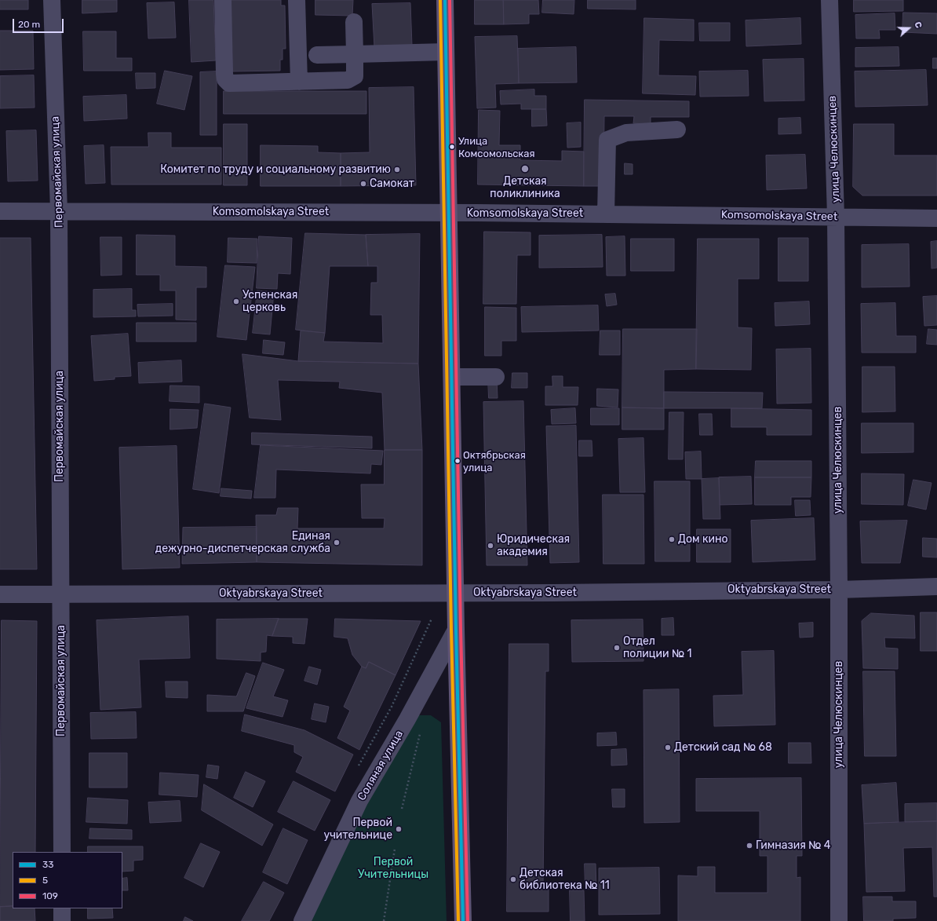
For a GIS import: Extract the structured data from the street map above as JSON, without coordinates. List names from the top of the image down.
{
  "streets": {
    "street": [
      "улица Челюскинцев",
      "Первомайская улица",
      "Komsomolskaya Street",
      "Oktyabrskaya Street",
      "Соляная улица"
    ]
  },
  "crossings": [
    ["улица Челюскинцев", "Komsomolskaya Street"],
    ["улица Челюскинцев", "Oktyabrskaya Street"],
    ["Первомайская улица", "Komsomolskaya Street"],
    ["Первомайская улица", "Oktyabrskaya Street"]
  ],
  "parks": ["Первой Учительницы"],
  "places": [
    "Улица Комсомольская",
    "Детская поликлиника",
    "Комитет по труду и социальному развитию",
    "Самокат",
    "Успенская церковь",
    "Октябрьская улица",
    "Дом кино",
    "Единая дежурно-диспетчерская служба",
    "Юридическая академия",
    "Отдел полиции № 1",
    "Детский сад № 68",
    "Первой учительнице",
    "Гимназия № 4",
    "Детская библиотека № 11"
  ],
  "lines": ["transit line 33", "transit line 5", "transit line 109"],
  "legend": ["33", "5", "109"],
  "scale_bar": "20 m",
  "north": "right"
}
